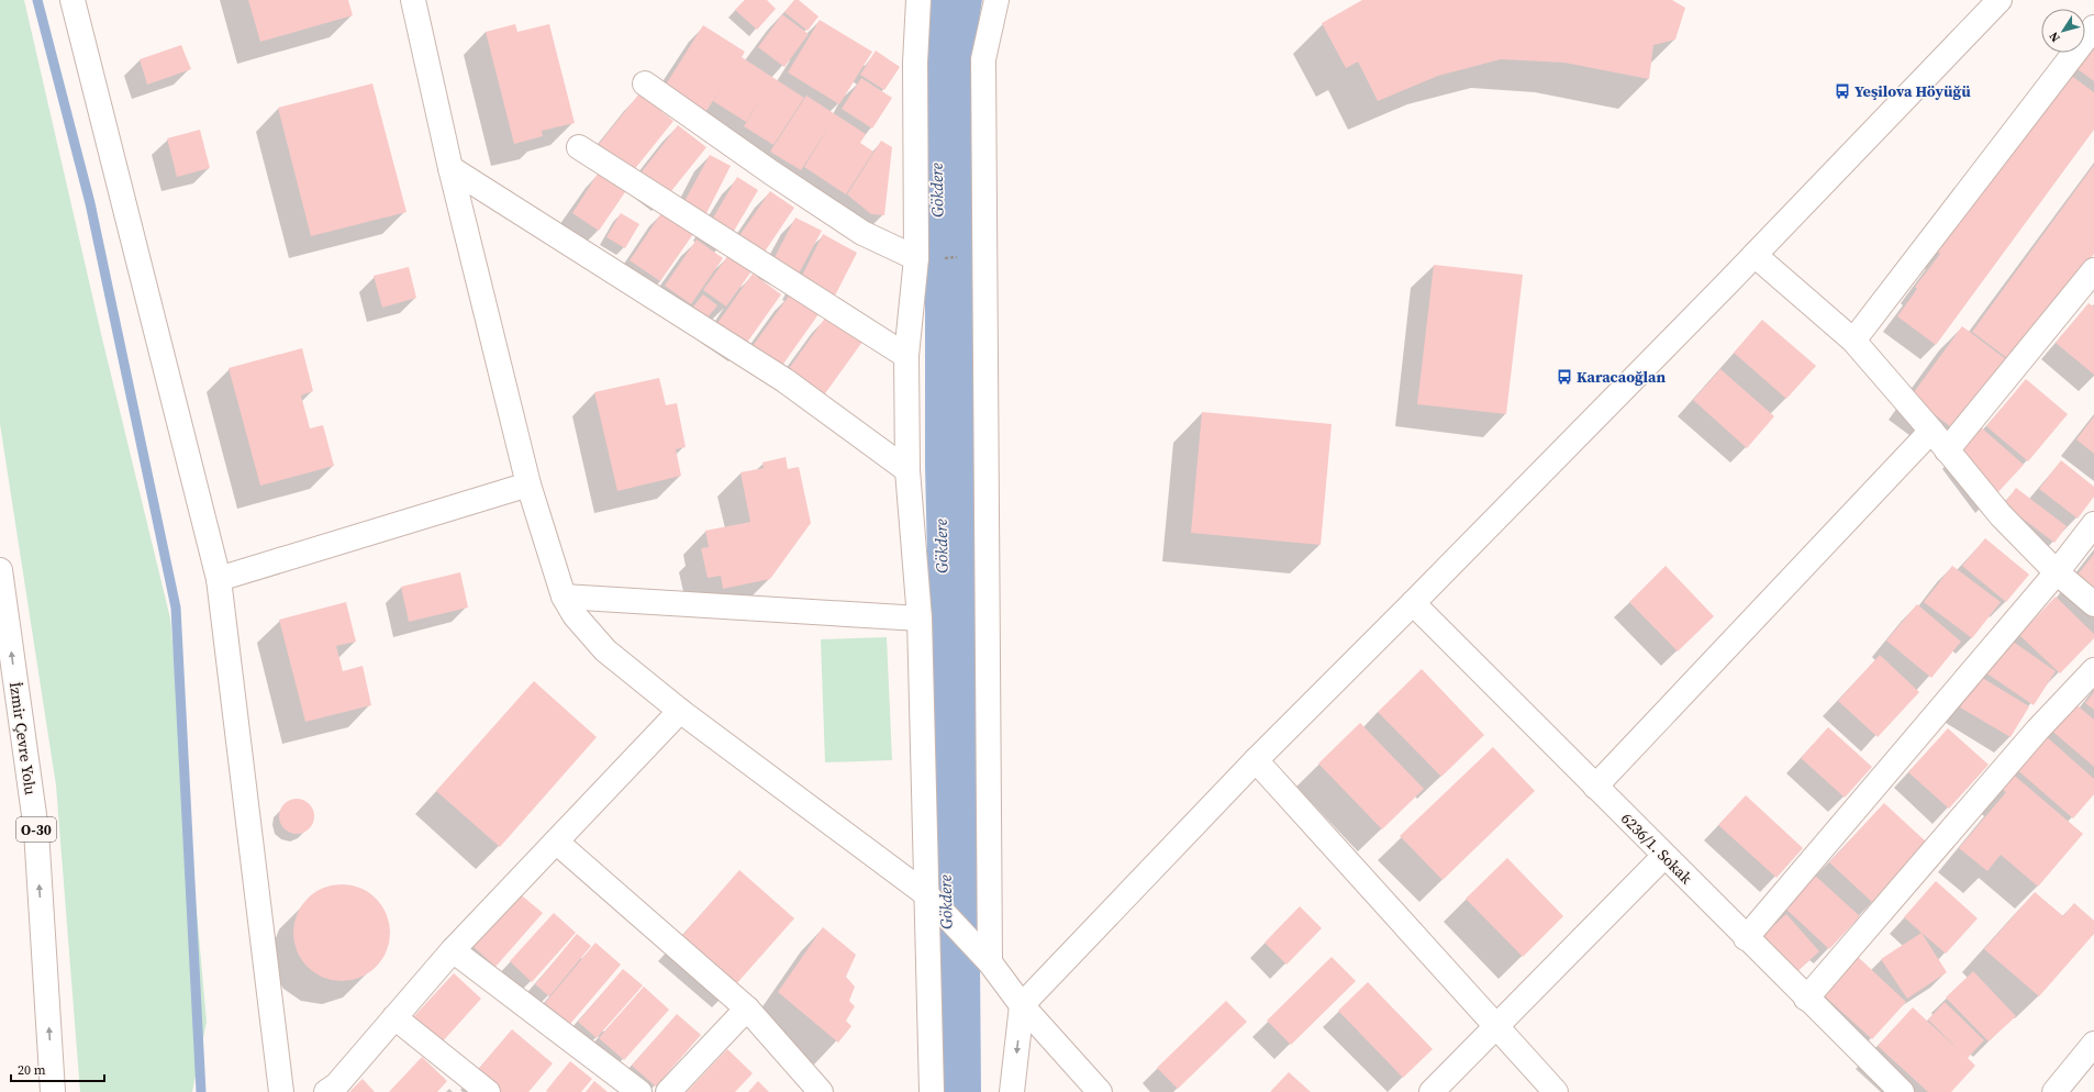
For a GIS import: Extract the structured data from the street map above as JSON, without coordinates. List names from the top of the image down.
{
  "streets": {
    "main road": ["İzmir Çevre Yolu", "O-30", "6236/1. Sokak"]
  },
  "water": ["Gökdere"],
  "places": {
    "bus stop": ["Yeşilova Höyüğü", "Karacaoğlan"]
  },
  "scale_bar": "20 m",
  "north": "bottom left"
}
